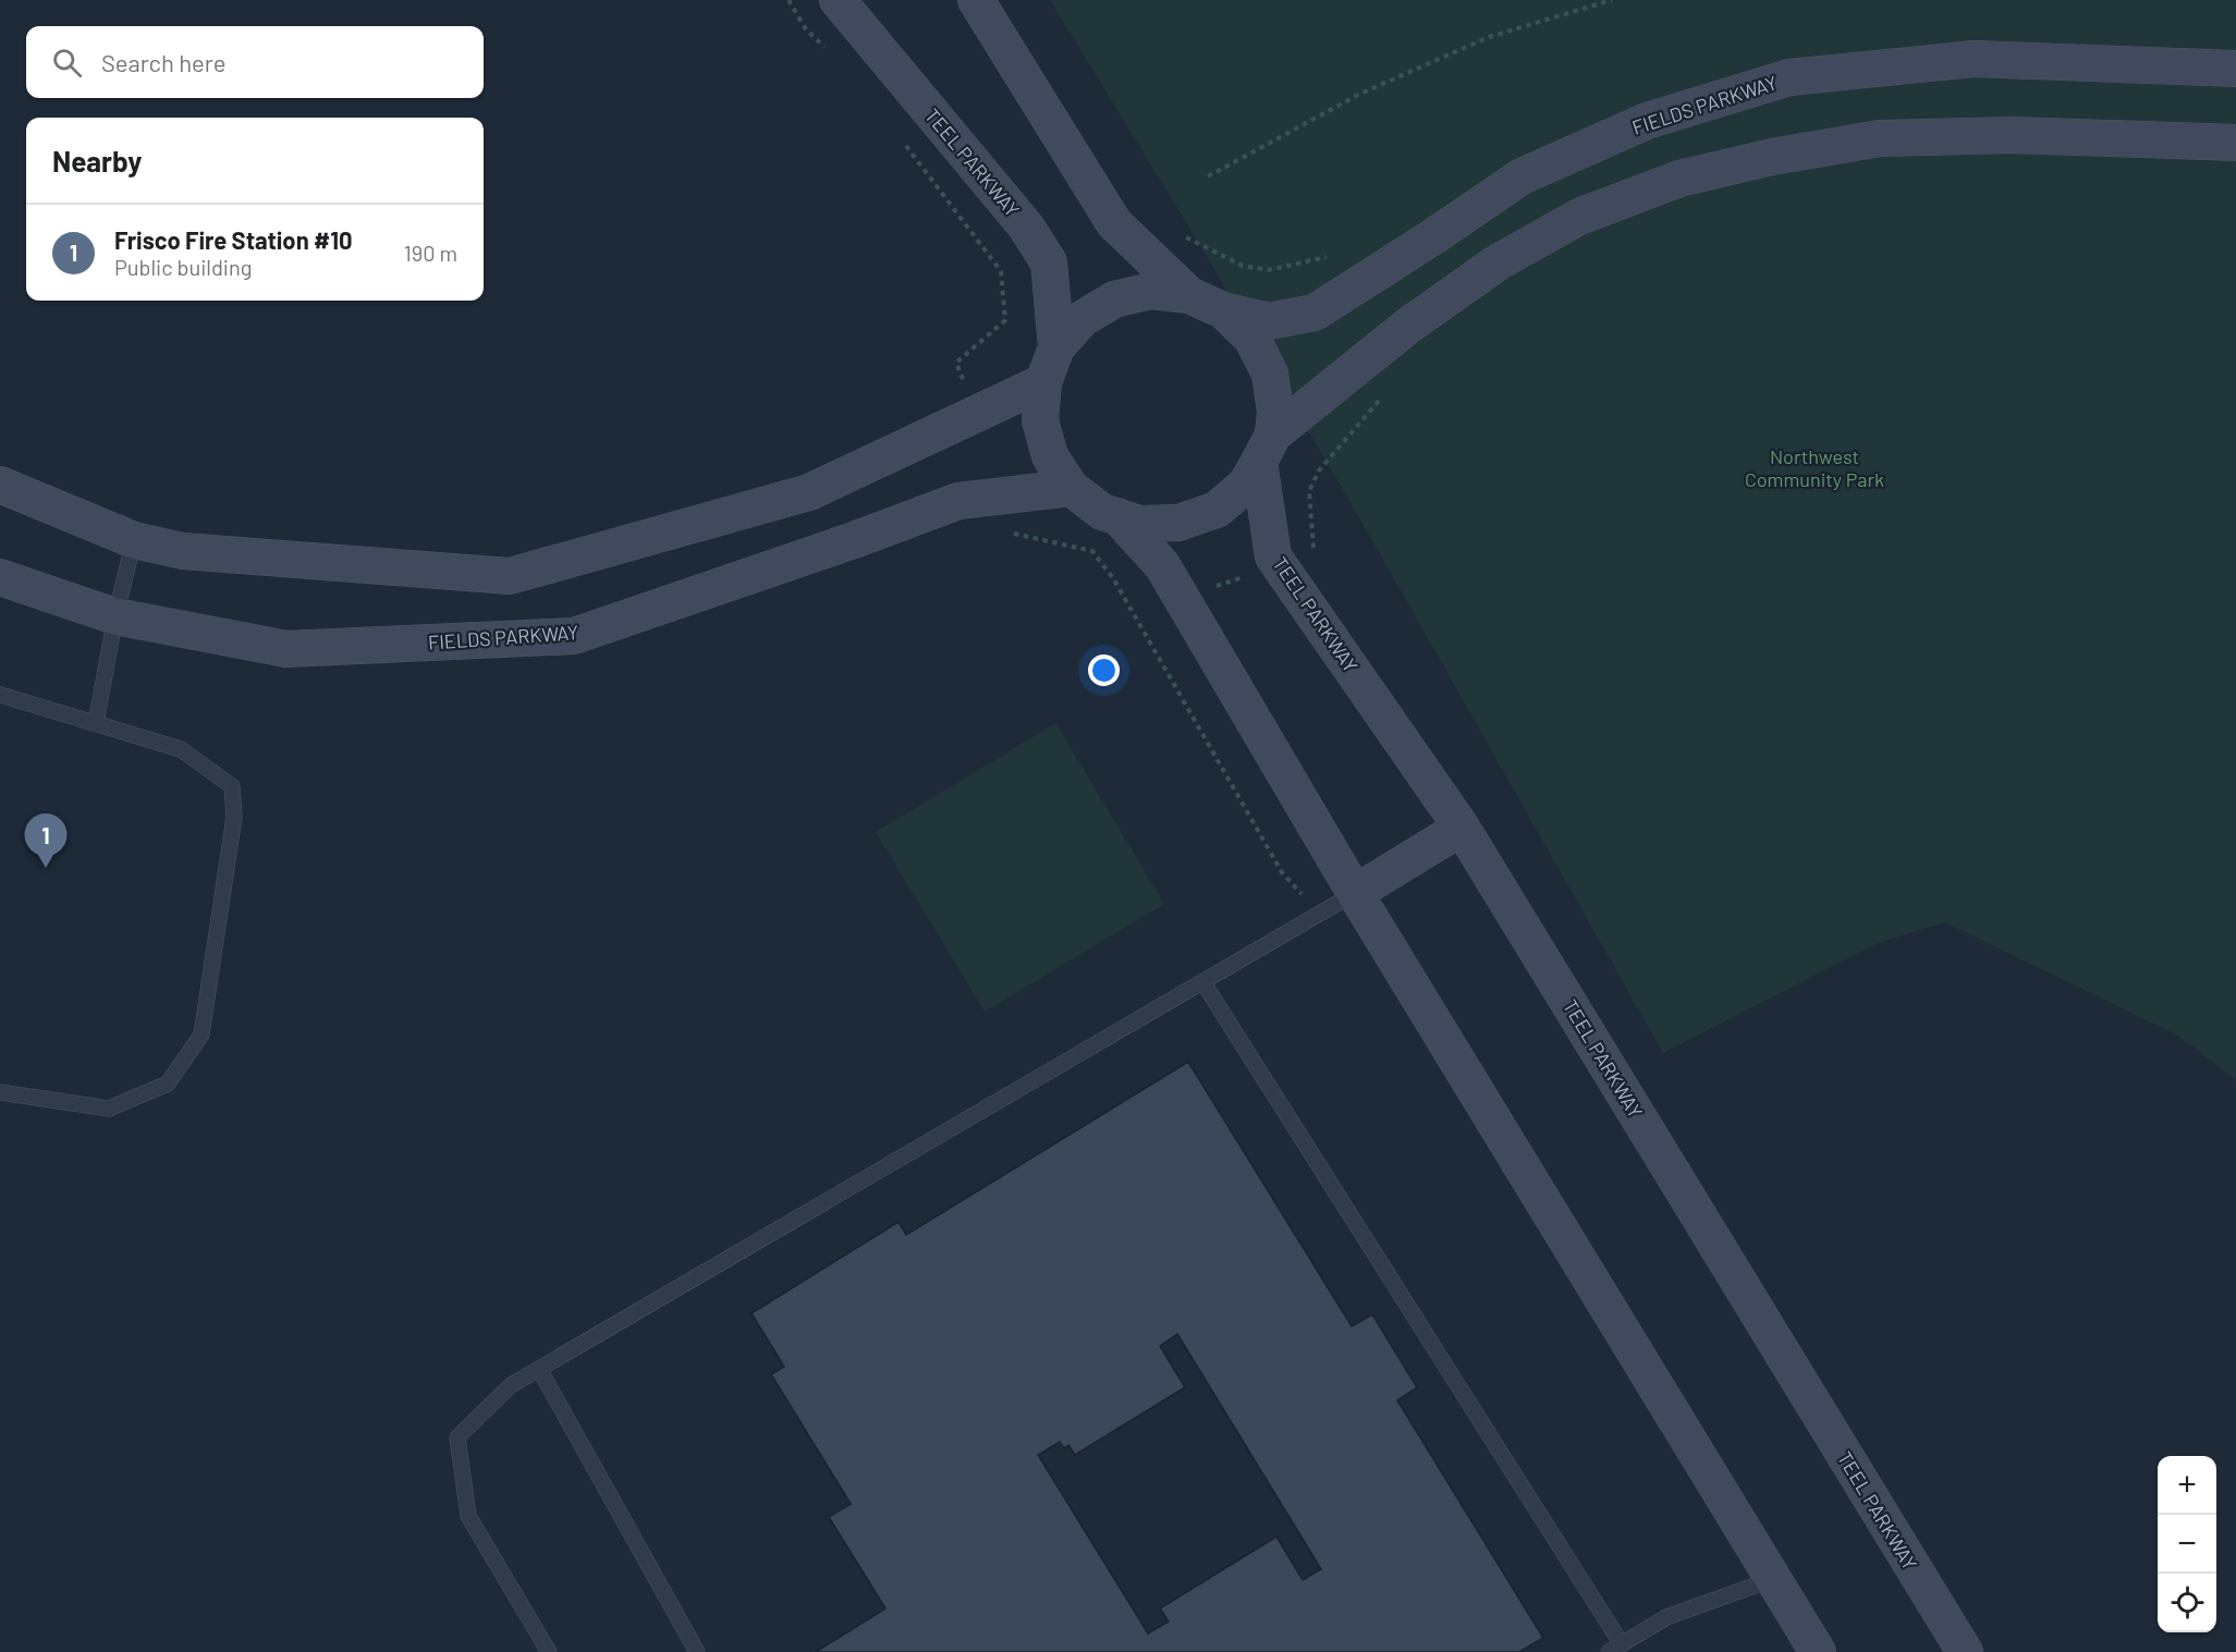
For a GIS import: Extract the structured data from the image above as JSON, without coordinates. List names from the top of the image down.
{
  "streets": {
    "main road": ["FIELDS PARKWAY", "TEEL PARKWAY"]
  },
  "crossings": [
    ["FIELDS PARKWAY", "TEEL PARKWAY"]
  ],
  "parks": ["Northwest Community Park"],
  "page": {
    "search": "Search here",
    "heading": "Nearby",
    "list": [
      {
        "mark": "1",
        "name": "Frisco Fire Station #10",
        "note": "Public building",
        "value": "190 m"
      }
    ],
    "pins": "1",
    "map_buttons": ["+", "−"]
  }
}
